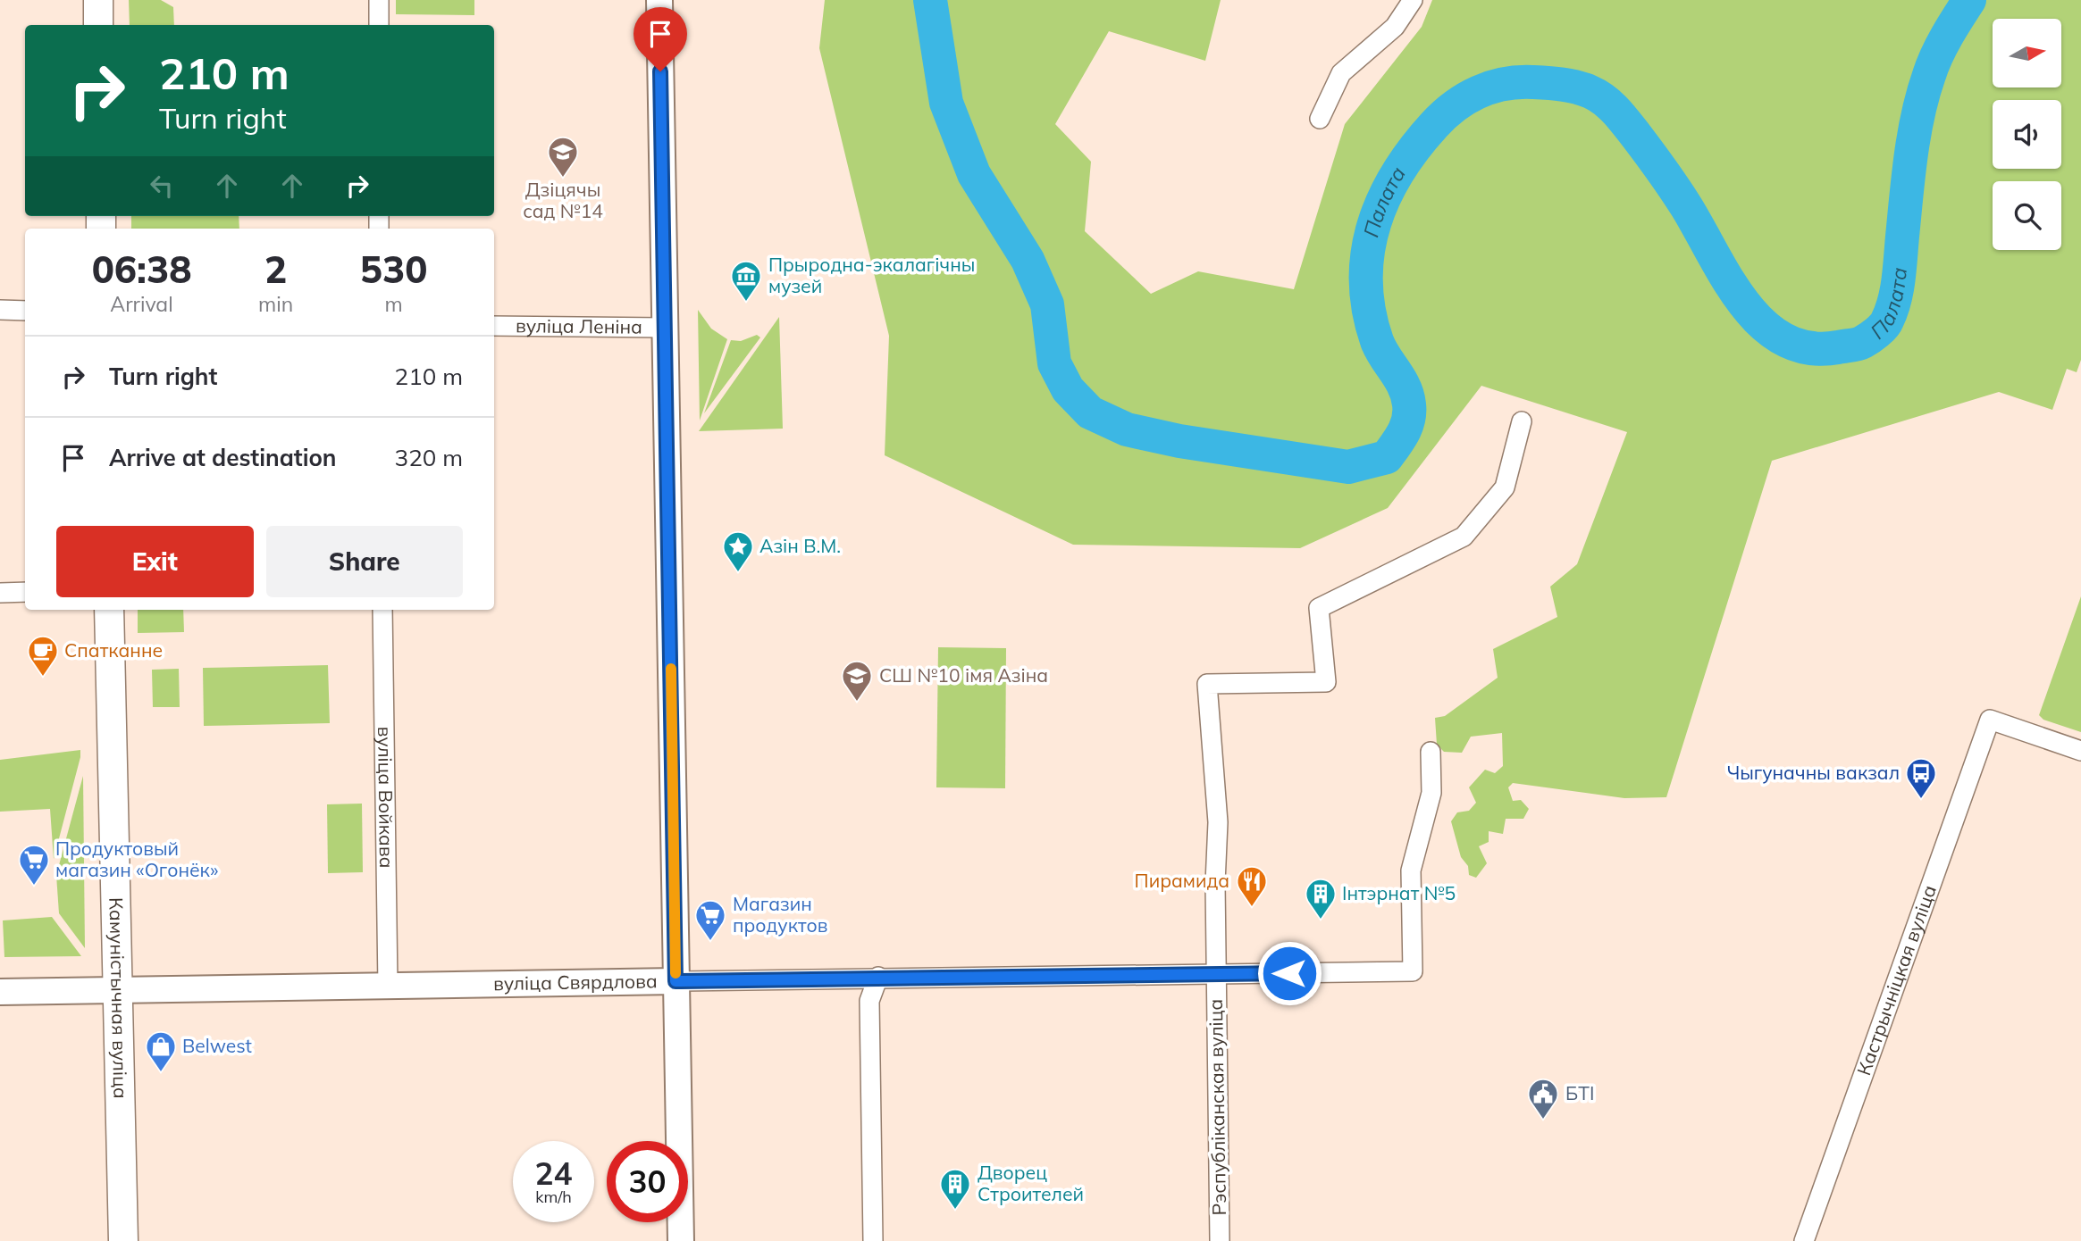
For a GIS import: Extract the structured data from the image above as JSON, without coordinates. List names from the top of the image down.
{
  "streets": {
    "main road": ["Камуністычная вуліца"],
    "street": [
      "вуліца Леніна",
      "вуліца Войкава",
      "Кастрычніцкая вуліца",
      "вуліца Свярдлова",
      "Рэспубліканская вуліца"
    ]
  },
  "crossings": [
    ["вуліца Войкава", "вуліца Свярдлова"],
    ["вуліца Свярдлова", "Камуністычная вуліца"],
    ["вуліца Свярдлова", "Рэспубліканская вуліца"]
  ],
  "water": ["Палата"],
  "places": {
    "school or university": ["Дзіцячы сад №14", "СШ №10 імя Азіна"],
    "museum": ["Прыродна-экалагічны музей"],
    "place": ["Азін В.М."],
    "cafe": ["Спатканне"],
    "bus stop": ["Чыгуначны вакзал"],
    "supermarket": ["Продуктовый магазин «Огонёк»", "Магазин продуктов"],
    "restaurant": ["Пирамида"],
    "building": ["Інтэрнат №5", "Дворец Строителей"],
    "shop": ["Belwest"],
    "public building": ["БТІ"]
  },
  "north": "right",
  "page": {
    "turn": ["210 m", "Turn right"],
    "eta": [
      "06:38",
      "Arrival",
      "2",
      "min",
      "530",
      "m"
    ],
    "list": [
      {
        "name": "Turn right",
        "value": "210 m"
      },
      {
        "name": "Arrive at destination",
        "value": "320 m"
      }
    ],
    "buttons": ["Exit", "Share"],
    "speed": "24 km/h",
    "limit": "30"
  }
}
